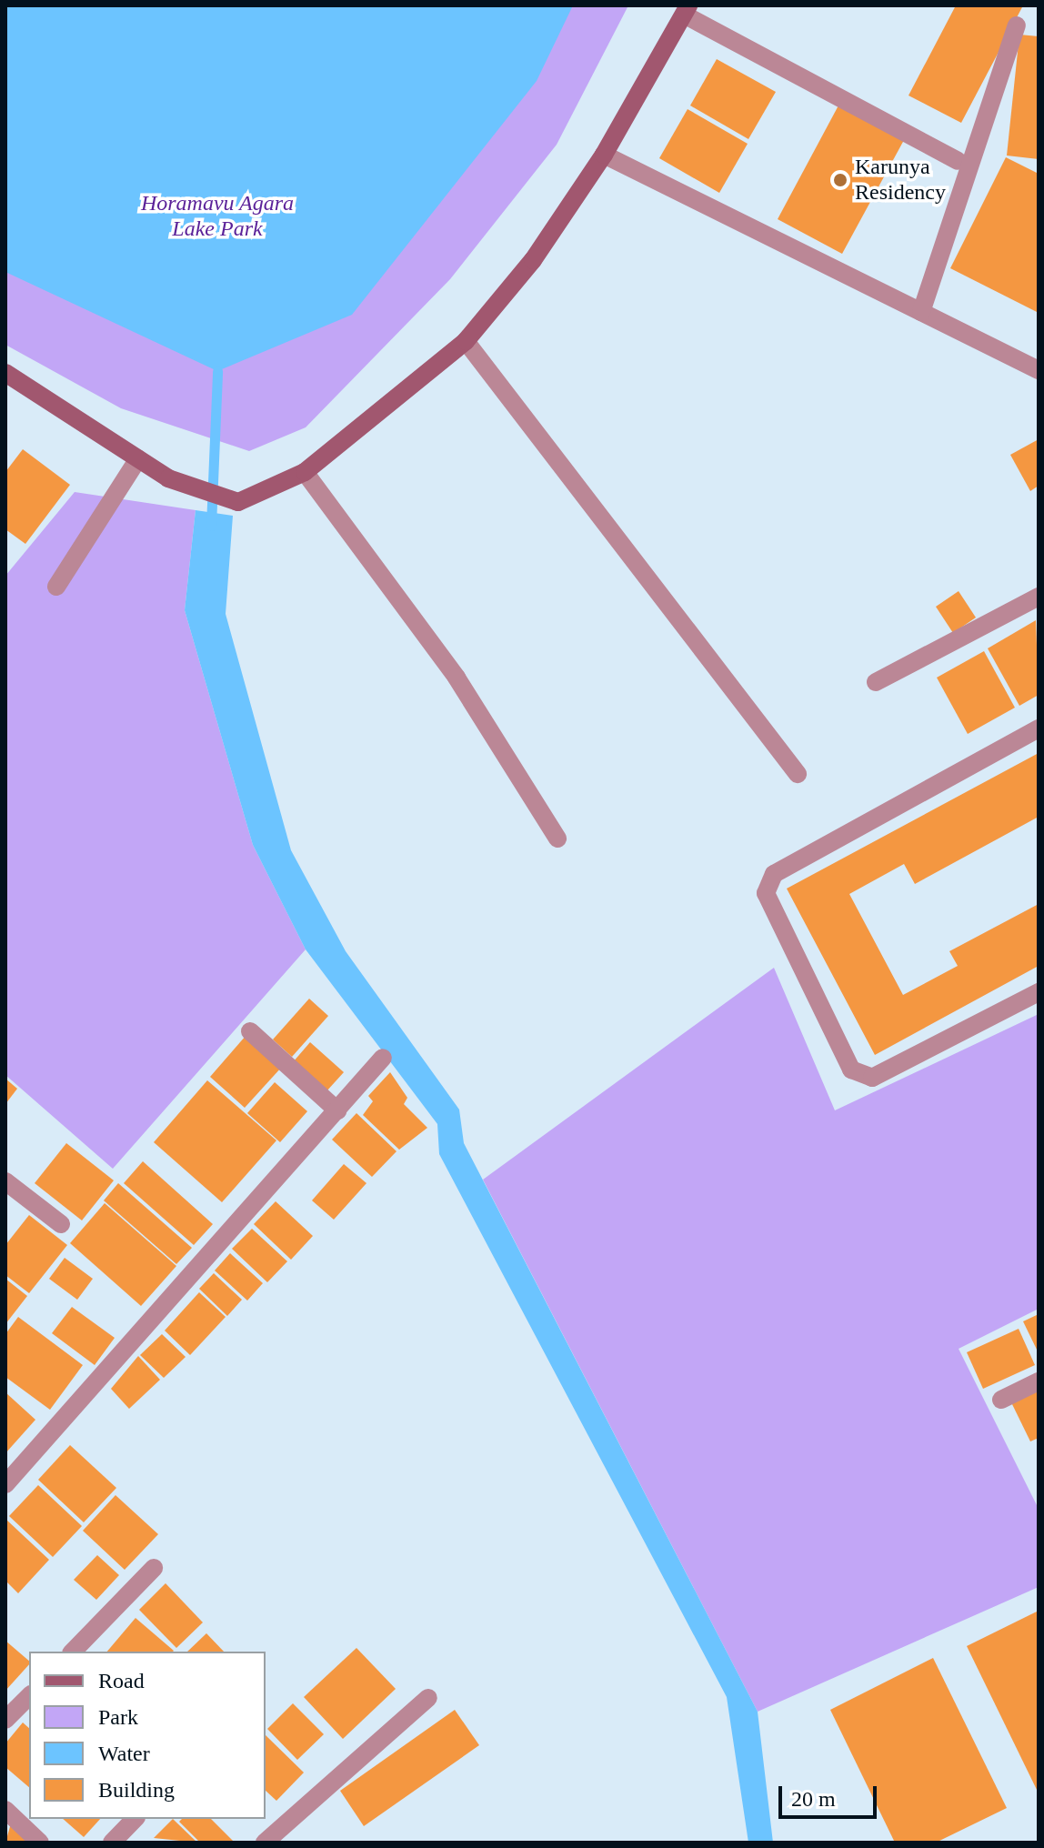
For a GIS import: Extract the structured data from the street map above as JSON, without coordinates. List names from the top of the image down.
{
  "parks": ["Horamavu Agara Lake Park"],
  "places": ["Karunya Residency"],
  "legend": [
    "Road",
    "Park",
    "Water",
    "Building"
  ],
  "scale_bar": "20 m"
}
